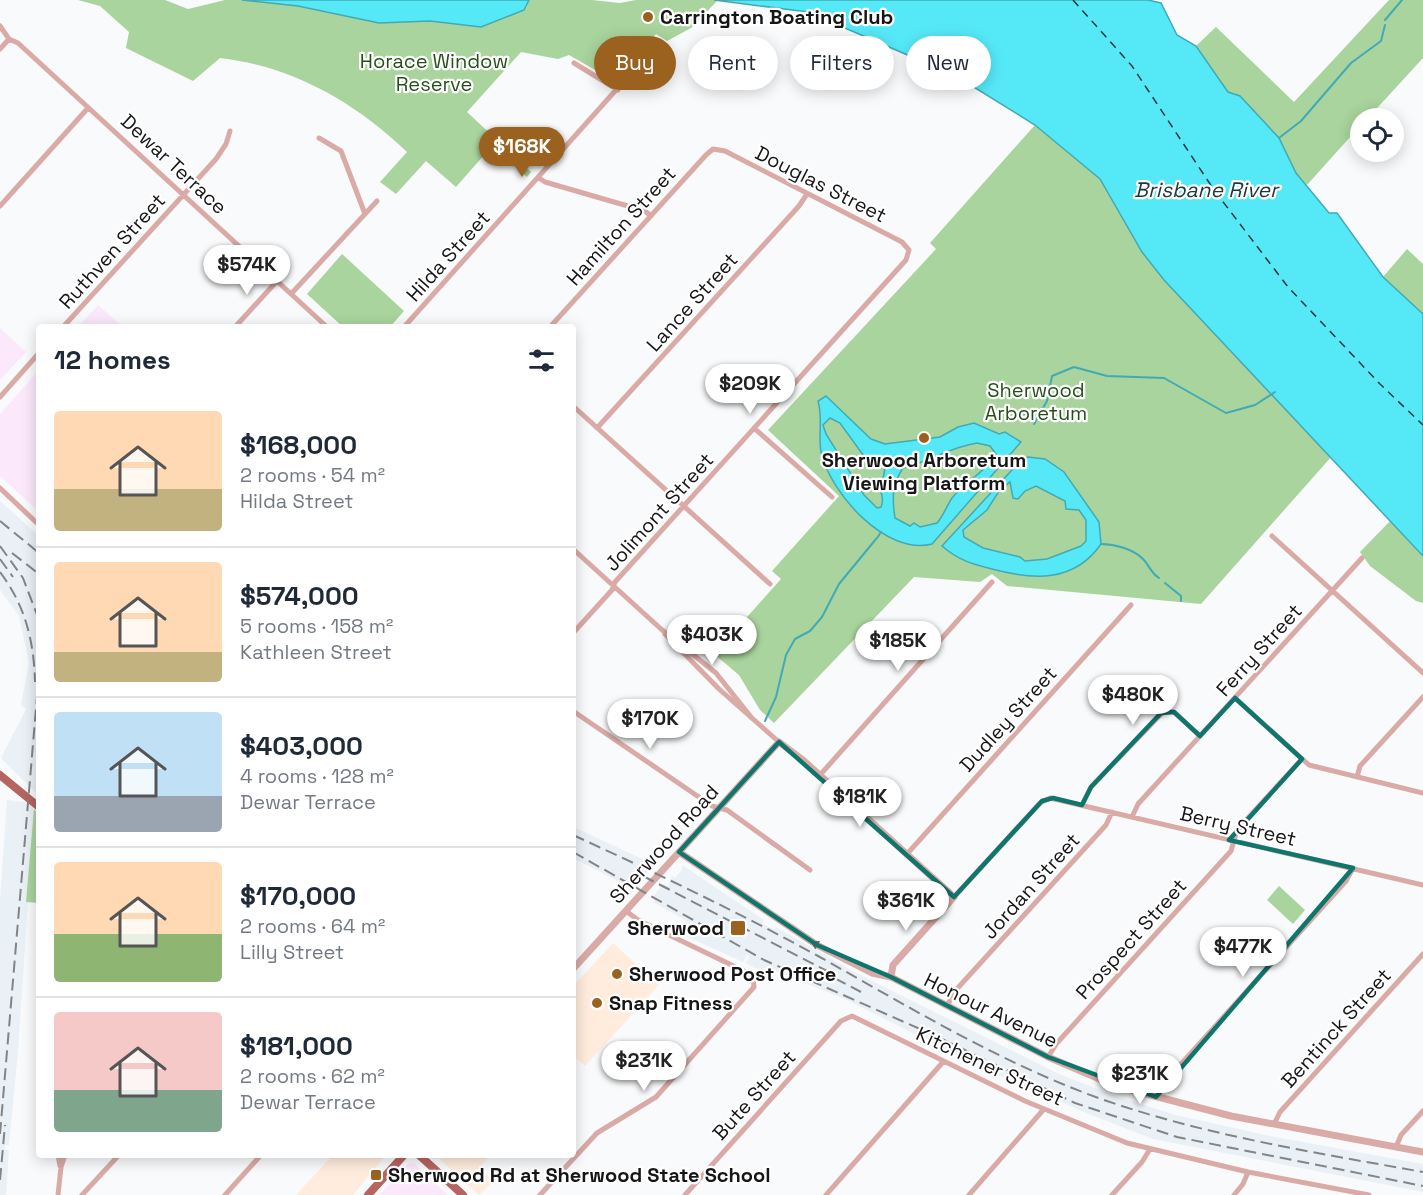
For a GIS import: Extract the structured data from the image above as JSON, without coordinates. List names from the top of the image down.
{
  "streets": {
    "street": [
      "Dewar Terrace",
      "Douglas Street",
      "Hamilton Street",
      "Ruthven Street",
      "Hilda Street",
      "Lance Street",
      "Jolimont Street",
      "Ferry Street",
      "Dudley Street",
      "Berry Street",
      "Sherwood Road",
      "Jordan Street",
      "Prospect Street",
      "Honour Avenue",
      "Bentinck Street",
      "Kitchener Street",
      "Bute Street"
    ]
  },
  "crossings": [
    ["Dewar Terrace", "Ruthven Street"],
    ["Douglas Street", "Hamilton Street"],
    ["Douglas Street", "Lance Street"],
    ["Douglas Street", "Jolimont Street"],
    ["Ferry Street", "Berry Street"],
    ["Berry Street", "Jordan Street"],
    ["Berry Street", "Prospect Street"],
    ["Sherwood Road", "Honour Avenue"],
    ["Jordan Street", "Honour Avenue"],
    ["Prospect Street", "Honour Avenue"],
    ["Honour Avenue", "Bentinck Street"],
    ["Kitchener Street", "Bute Street"]
  ],
  "water": ["Brisbane River"],
  "parks": ["Horace Window Reserve", "Sherwood Arboretum"],
  "places": {
    "other": [
      "Carrington Boating Club",
      "Sherwood Arboretum Viewing Platform",
      "Sherwood Post Office",
      "Snap Fitness"
    ],
    "transit": ["Sherwood", "Sherwood Rd at Sherwood State School"]
  },
  "page": {
    "chip": [
      "Buy",
      "Rent",
      "Filters",
      "New"
    ],
    "price": [
      "$168K",
      "$574K",
      "$209K",
      "$403K",
      "$185K",
      "$480K",
      "$170K",
      "$181K",
      "$361K",
      "$477K",
      "$231K",
      "$231K"
    ],
    "heading": "12 homes",
    "list": [
      {
        "name": "$168,000",
        "note": "2 rooms · 54 m² · Hilda Street"
      },
      {
        "name": "$574,000",
        "note": "5 rooms · 158 m² · Kathleen Street"
      },
      {
        "name": "$403,000",
        "note": "4 rooms · 128 m² · Dewar Terrace"
      },
      {
        "name": "$170,000",
        "note": "2 rooms · 64 m² · Lilly Street"
      },
      {
        "name": "$181,000",
        "note": "2 rooms · 62 m² · Dewar Terrace"
      }
    ]
  }
}
